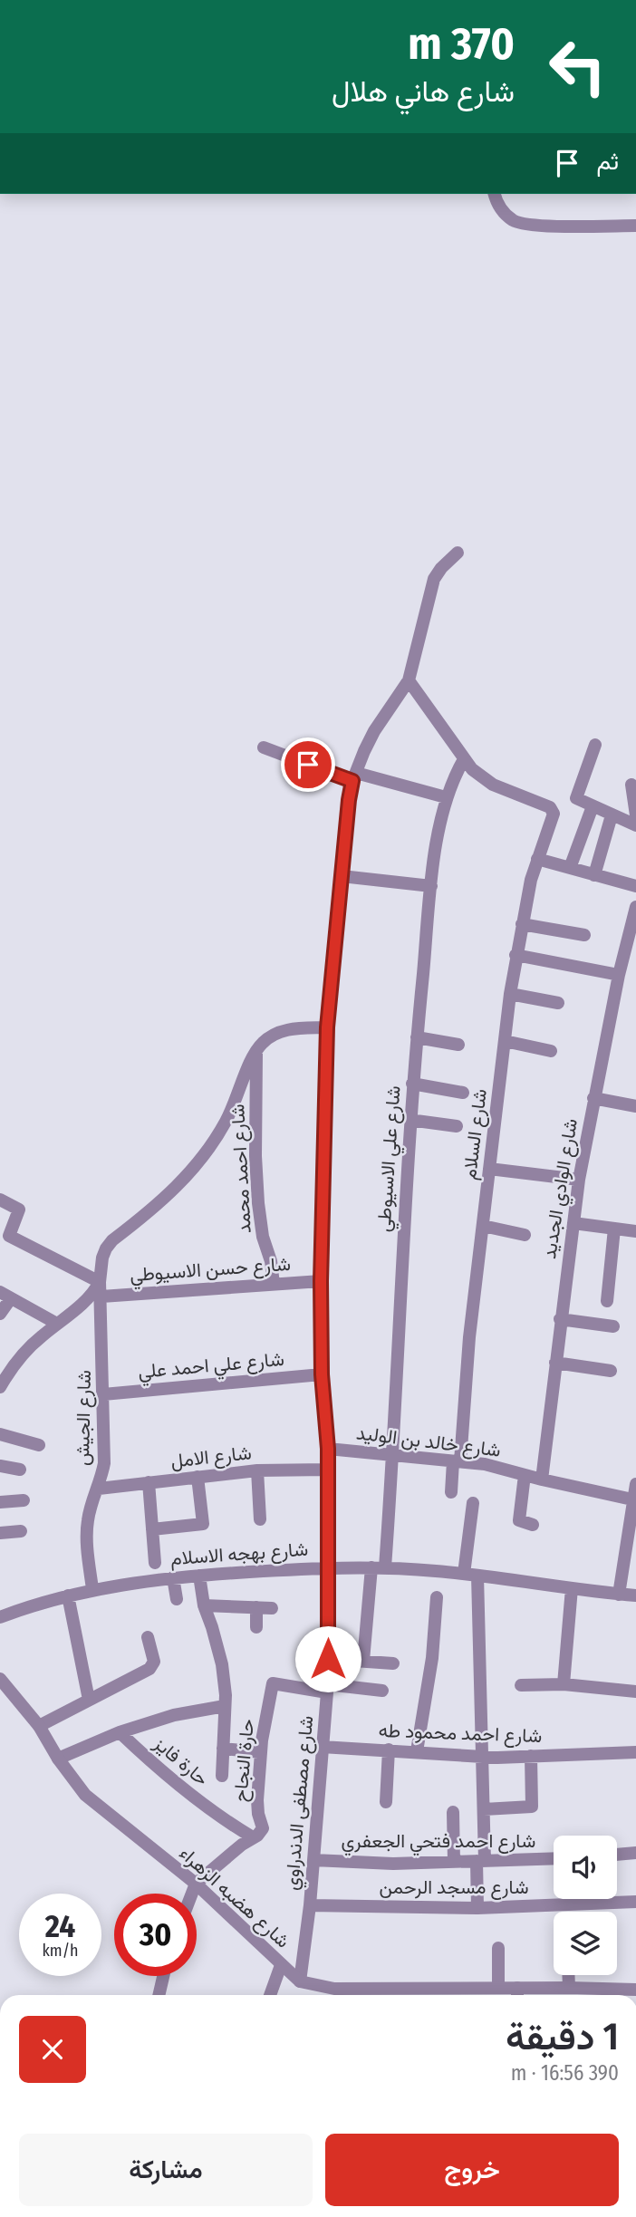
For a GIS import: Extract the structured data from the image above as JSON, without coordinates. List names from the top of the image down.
{
  "streets": {
    "street": [
      "شارع السلام",
      "شارع علي الاسيوطي",
      "شارع احمد محمد",
      "شارع الوادي الجديد",
      "شارع حسن الاسيوطي",
      "شارع علي احمد علي",
      "شارع الجيش",
      "شارع خالد بن الوليد",
      "شارع الامل",
      "شارع بهجه الاسلام",
      "شارع احمد محمود طه",
      "حارة النجاح",
      "حارة فايز",
      "شارع مصطفى الدندراوي",
      "شارع احمد فتحي الجعفري",
      "شارع مسجد الرحمن",
      "شارع هضبه الزهراء"
    ]
  },
  "crossings": [
    ["شارع السلام", "شارع علي الاسيوطي"],
    ["شارع السلام", "شارع خالد بن الوليد"],
    ["شارع علي الاسيوطي", "شارع خالد بن الوليد"],
    ["شارع علي الاسيوطي", "شارع بهجه الاسلام"],
    ["شارع احمد محمد", "شارع حسن الاسيوطي"],
    ["شارع الوادي الجديد", "شارع خالد بن الوليد"],
    ["شارع حسن الاسيوطي", "شارع الجيش"],
    ["شارع حسن الاسيوطي", "شارع مصطفى الدندراوي"],
    ["شارع علي احمد علي", "شارع الجيش"],
    ["شارع علي احمد علي", "شارع مصطفى الدندراوي"],
    ["شارع الجيش", "شارع الامل"],
    ["شارع الجيش", "شارع بهجه الاسلام"],
    ["شارع خالد بن الوليد", "شارع مصطفى الدندراوي"],
    ["شارع الامل", "شارع مصطفى الدندراوي"],
    ["شارع بهجه الاسلام", "شارع مصطفى الدندراوي"],
    ["شارع احمد محمود طه", "شارع مصطفى الدندراوي"],
    ["حارة النجاح", "حارة فايز"],
    ["حارة النجاح", "شارع مصطفى الدندراوي"],
    ["شارع مصطفى الدندراوي", "شارع احمد فتحي الجعفري"],
    ["شارع مصطفى الدندراوي", "شارع مسجد الرحمن"],
    ["شارع مصطفى الدندراوي", "شارع هضبه الزهراء"]
  ],
  "page": {
    "turn": ["370 m", "شارع هاني هلال"],
    "then": "ثم",
    "speed": "24 km/h",
    "limit": "30",
    "heading": ["1 دقيقة", "390 m · 16:56"],
    "buttons": ["خروج", "مشاركة"]
  }
}
